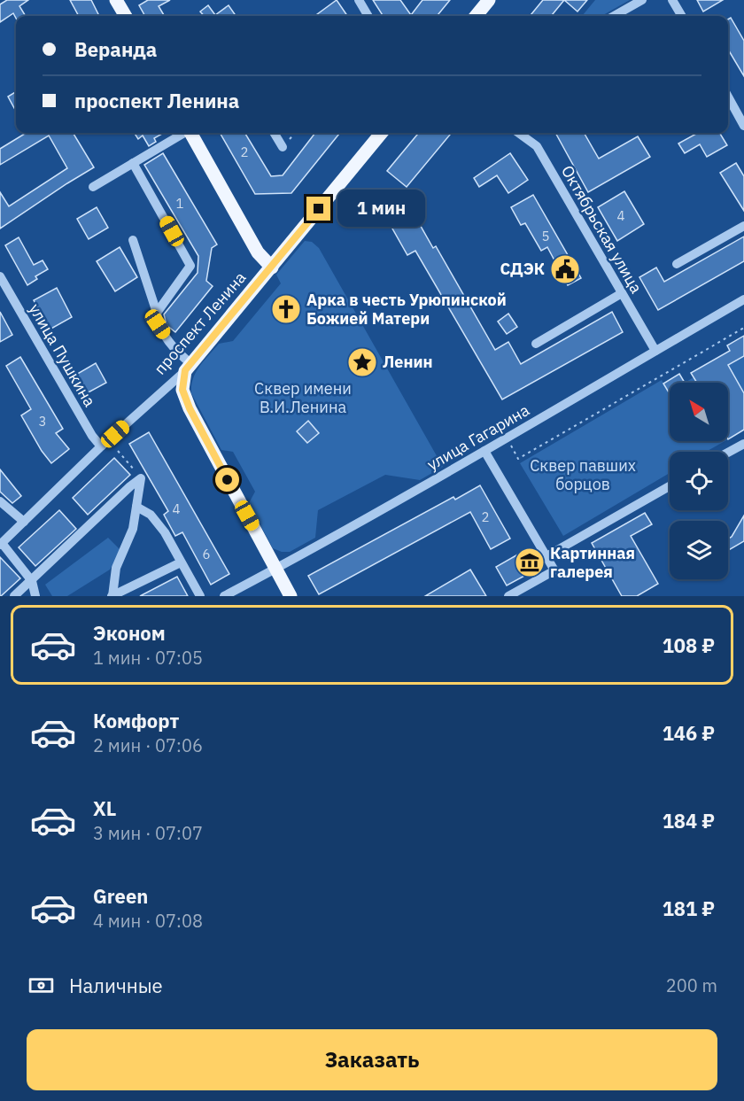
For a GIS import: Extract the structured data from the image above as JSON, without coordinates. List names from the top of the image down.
{
  "streets": {
    "main road": ["проспект Ленина"],
    "street": ["Октябрьская улица", "улица Пушкина", "улица Гагарина"]
  },
  "crossings": [
    ["Октябрьская улица", "улица Гагарина"],
    ["проспект Ленина", "улица Пушкина"]
  ],
  "parks": ["Сквер имени В.И.Ленина", "Сквер павших борцов"],
  "places": {
    "public building": ["СДЭК"],
    "church": ["Арка в честь Урюпинской Божией Матери"],
    "place": ["Ленин"],
    "museum": ["Картинная галерея"]
  },
  "house_numbers": [
    "2",
    "1",
    "4",
    "5",
    "3",
    "4",
    "2",
    "6"
  ],
  "north": "top left",
  "page": {
    "banner": ["Веранда", "проспект Ленина"],
    "bubble": "1 мин",
    "list": [
      {
        "name": "Эконом",
        "note": "1 мин · 07:05",
        "value": "108 ₽"
      },
      {
        "name": "Комфорт",
        "note": "2 мин · 07:06",
        "value": "146 ₽"
      },
      {
        "name": "XL",
        "note": "3 мин · 07:07",
        "value": "184 ₽"
      },
      {
        "name": "Green",
        "note": "4 мин · 07:08",
        "value": "181 ₽"
      }
    ],
    "pay": ["Наличные", "200 m"],
    "buttons": "Заказать"
  }
}
